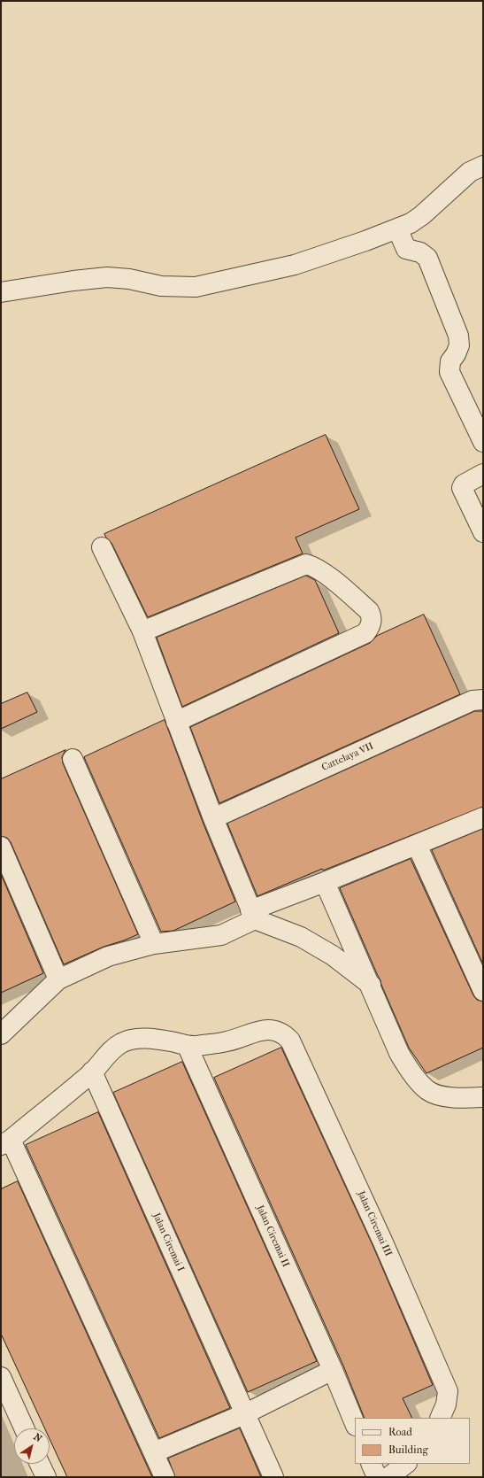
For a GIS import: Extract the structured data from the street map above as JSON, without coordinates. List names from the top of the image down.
{
  "streets": {
    "street": [
      "Cattelaya VII",
      "Jalan Ciremai III",
      "Jalan Ciremai II",
      "Jalan Ciremai I"
    ]
  },
  "crossings": [
    ["Jalan Ciremai III", "Jalan Ciremai II"]
  ],
  "legend": ["Road", "Building"],
  "north": "top right"
}
